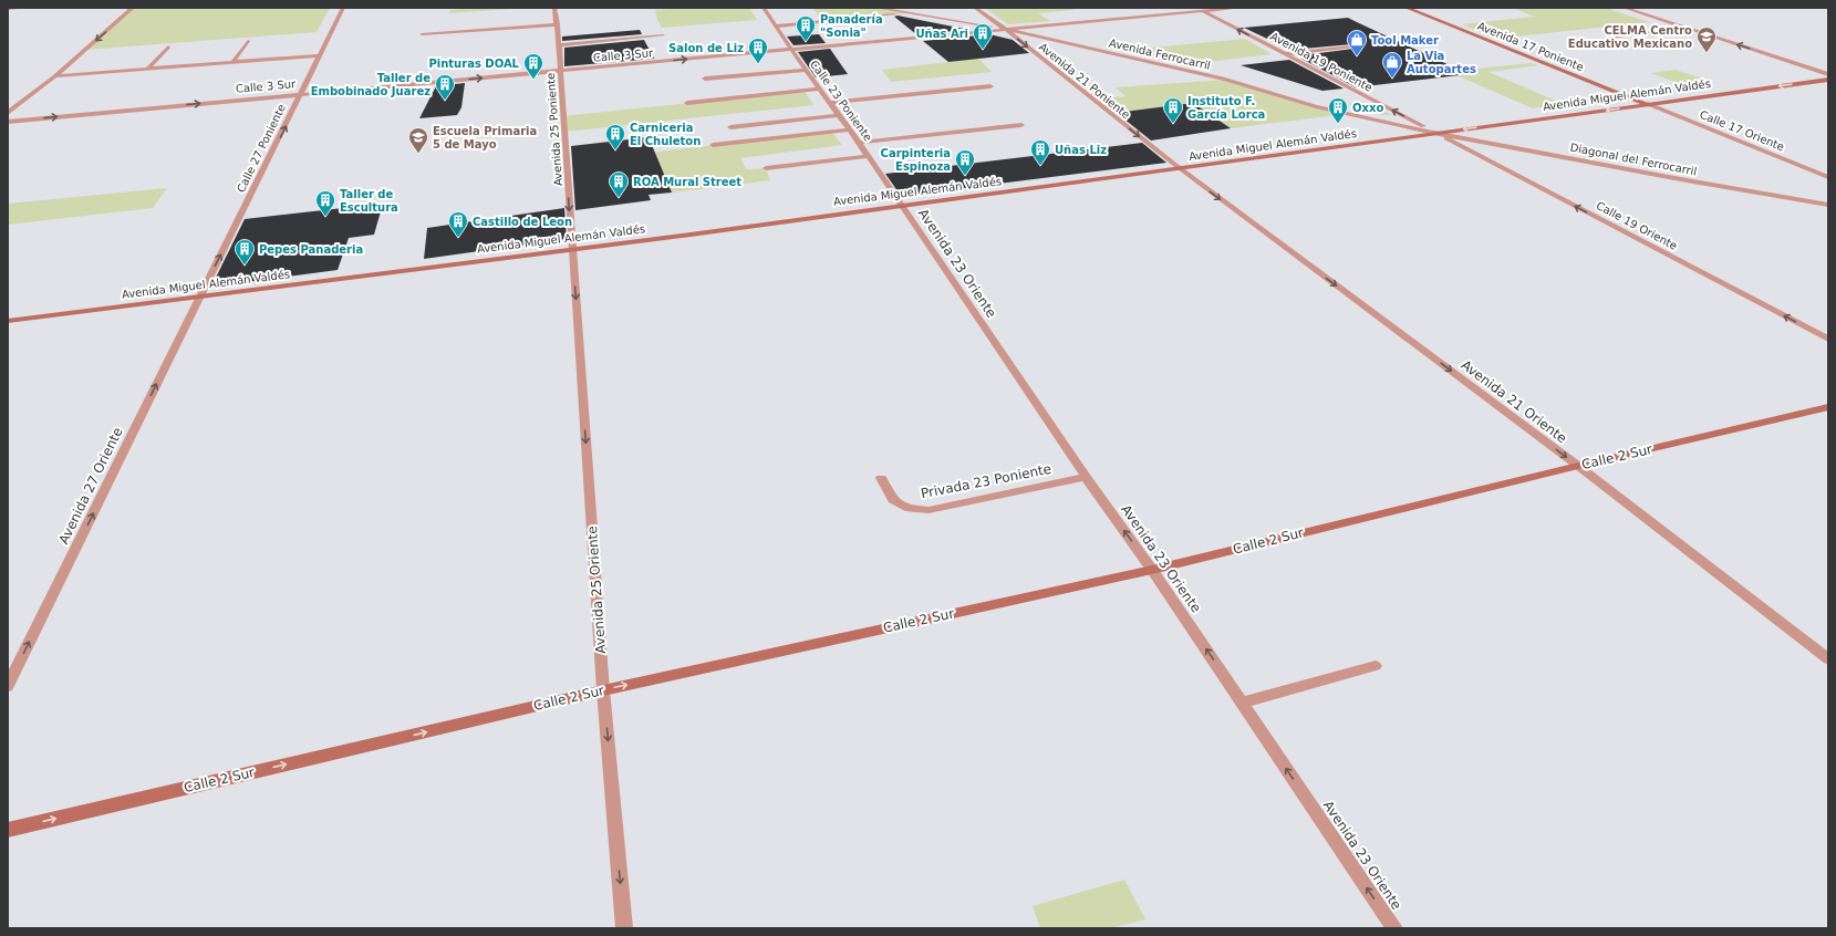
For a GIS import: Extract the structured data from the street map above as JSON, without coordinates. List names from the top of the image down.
{
  "streets": {
    "main road": ["Avenida 17 Poniente", "Avenida Miguel Alemán Valdés", "Calle 2 Sur"],
    "street": [
      "Avenida Ferrocarril",
      "Calle 3 Sur",
      "Avenida 19 Poniente",
      "Avenida 21 Poniente",
      "Calle 23 Poniente",
      "Avenida 25 Poniente",
      "Calle 17 Oriente",
      "Calle 27 Poniente",
      "Diagonal del Ferrocarril",
      "Calle 19 Oriente",
      "Avenida 23 Oriente",
      "Avenida 21 Oriente",
      "Privada 23 Poniente",
      "Avenida 27 Oriente",
      "Avenida 25 Oriente"
    ]
  },
  "crossings": [
    ["Avenida 17 Poniente", "Avenida Miguel Alemán Valdés"],
    ["Avenida 17 Poniente", "Calle 17 Oriente"],
    ["Avenida Ferrocarril", "Calle 3 Sur"],
    ["Avenida Ferrocarril", "Avenida 19 Poniente"],
    ["Avenida Ferrocarril", "Avenida 21 Poniente"],
    ["Avenida Ferrocarril", "Avenida Miguel Alemán Valdés"],
    ["Avenida Ferrocarril", "Diagonal del Ferrocarril"],
    ["Avenida Ferrocarril", "Calle 19 Oriente"],
    ["Calle 3 Sur", "Avenida 19 Poniente"],
    ["Calle 3 Sur", "Avenida 21 Poniente"],
    ["Calle 3 Sur", "Calle 23 Poniente"],
    ["Calle 3 Sur", "Avenida 25 Poniente"],
    ["Calle 3 Sur", "Calle 27 Poniente"],
    ["Avenida 19 Poniente", "Avenida Miguel Alemán Valdés"],
    ["Avenida 19 Poniente", "Diagonal del Ferrocarril"],
    ["Avenida 19 Poniente", "Calle 19 Oriente"],
    ["Avenida 21 Poniente", "Avenida Miguel Alemán Valdés"],
    ["Avenida 21 Poniente", "Avenida 21 Oriente"],
    ["Avenida Miguel Alemán Valdés", "Calle 23 Poniente"],
    ["Avenida Miguel Alemán Valdés", "Avenida 25 Poniente"],
    ["Avenida Miguel Alemán Valdés", "Calle 17 Oriente"],
    ["Avenida Miguel Alemán Valdés", "Calle 27 Poniente"],
    ["Avenida Miguel Alemán Valdés", "Diagonal del Ferrocarril"],
    ["Avenida Miguel Alemán Valdés", "Calle 19 Oriente"],
    ["Avenida Miguel Alemán Valdés", "Avenida 23 Oriente"],
    ["Avenida Miguel Alemán Valdés", "Avenida 21 Oriente"],
    ["Avenida Miguel Alemán Valdés", "Avenida 27 Oriente"],
    ["Avenida Miguel Alemán Valdés", "Avenida 25 Oriente"],
    ["Calle 23 Poniente", "Avenida 23 Oriente"],
    ["Avenida 25 Poniente", "Avenida 25 Oriente"],
    ["Calle 27 Poniente", "Avenida 27 Oriente"],
    ["Diagonal del Ferrocarril", "Calle 19 Oriente"],
    ["Avenida 23 Oriente", "Calle 2 Sur"],
    ["Avenida 23 Oriente", "Privada 23 Poniente"],
    ["Avenida 21 Oriente", "Calle 2 Sur"],
    ["Calle 2 Sur", "Avenida 25 Oriente"]
  ],
  "one_way": [
    "Avenida 19 Poniente",
    "Avenida 21 Poniente",
    "Avenida 25 Poniente",
    "Calle 27 Poniente",
    "Calle 19 Oriente",
    "Avenida 23 Oriente",
    "Avenida 21 Oriente",
    "Calle 2 Sur",
    "Avenida 27 Oriente",
    "Avenida 25 Oriente"
  ],
  "places": {
    "building": [
      "Panadería \"Sonia\"",
      "Uñas Ari",
      "Salon de Liz",
      "Pinturas DOAL",
      "Taller de Embobinado Juarez",
      "Instituto F. García Lorca",
      "Oxxo",
      "Carniceria El Chuleton",
      "Uñas Liz",
      "Carpinteria Espinoza",
      "ROA Mural Street",
      "Taller de Escultura",
      "Castillo de Leon",
      "Pepes Panaderia"
    ],
    "school or university": ["CELMA Centro Educativo Mexicano", "Escuela Primaria 5 de Mayo"],
    "shop": ["Tool Maker", "La Via Autopartes"]
  }
}
